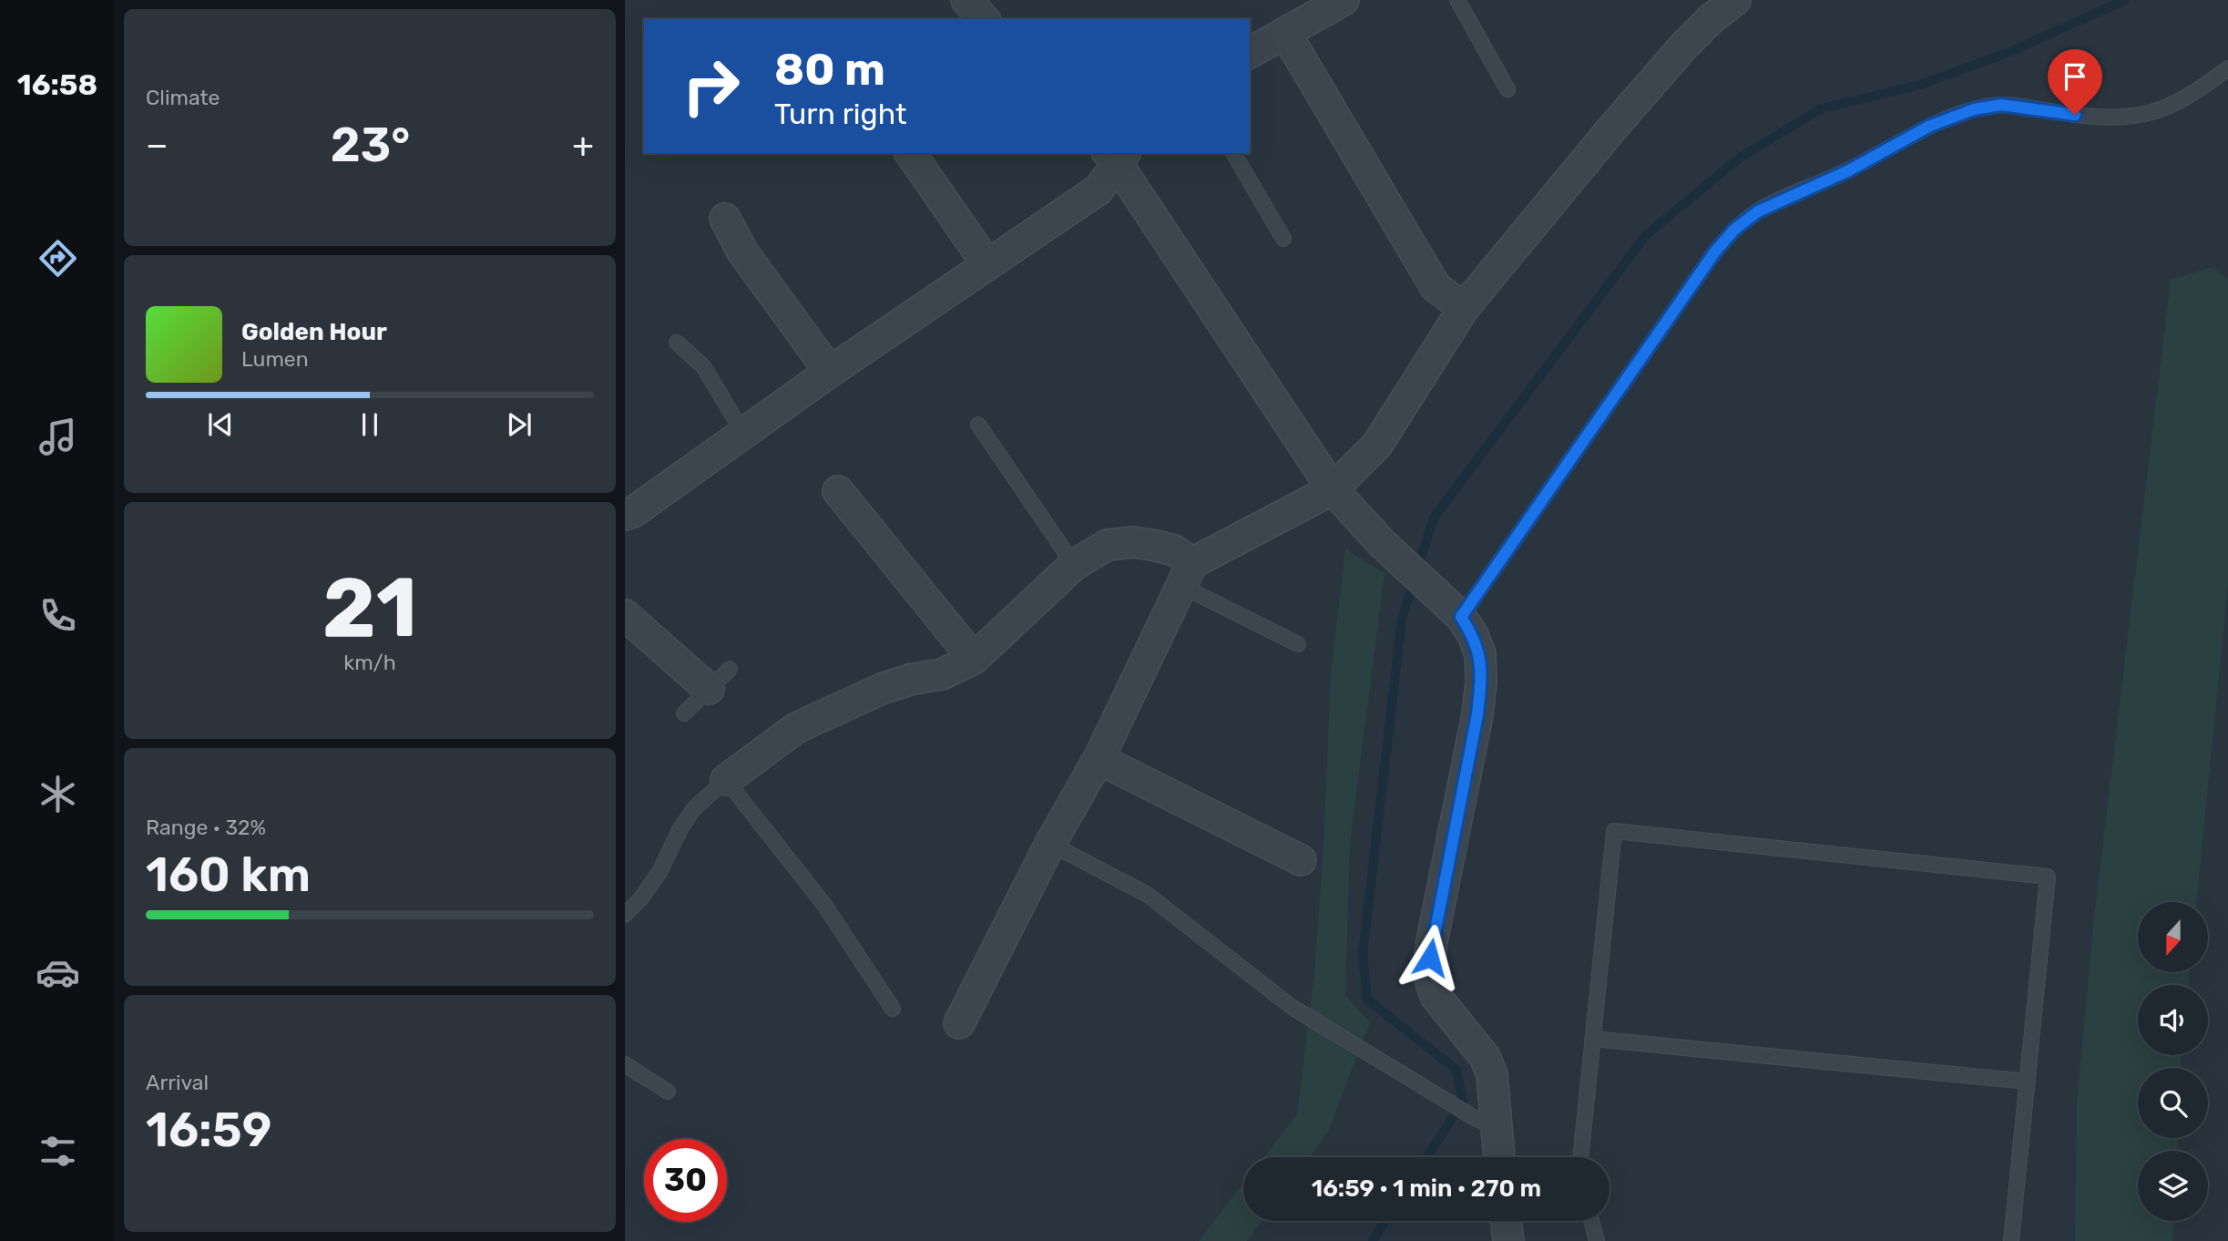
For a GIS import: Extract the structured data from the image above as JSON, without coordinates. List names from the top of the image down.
{
  "north": "bottom",
  "page": {
    "tabs": "16:58",
    "tile": [
      "Climate",
      ["21", "km/h"],
      ["Range · 32%", "160 km"],
      ["Arrival", "16:59"]
    ],
    "turn": ["80 m", "Turn right"],
    "heat": ["−", "23°", "+"],
    "song": ["Golden Hour", "Lumen"],
    "limit": "30",
    "trip": "16:59 · 1 min · 270 m"
  }
}
